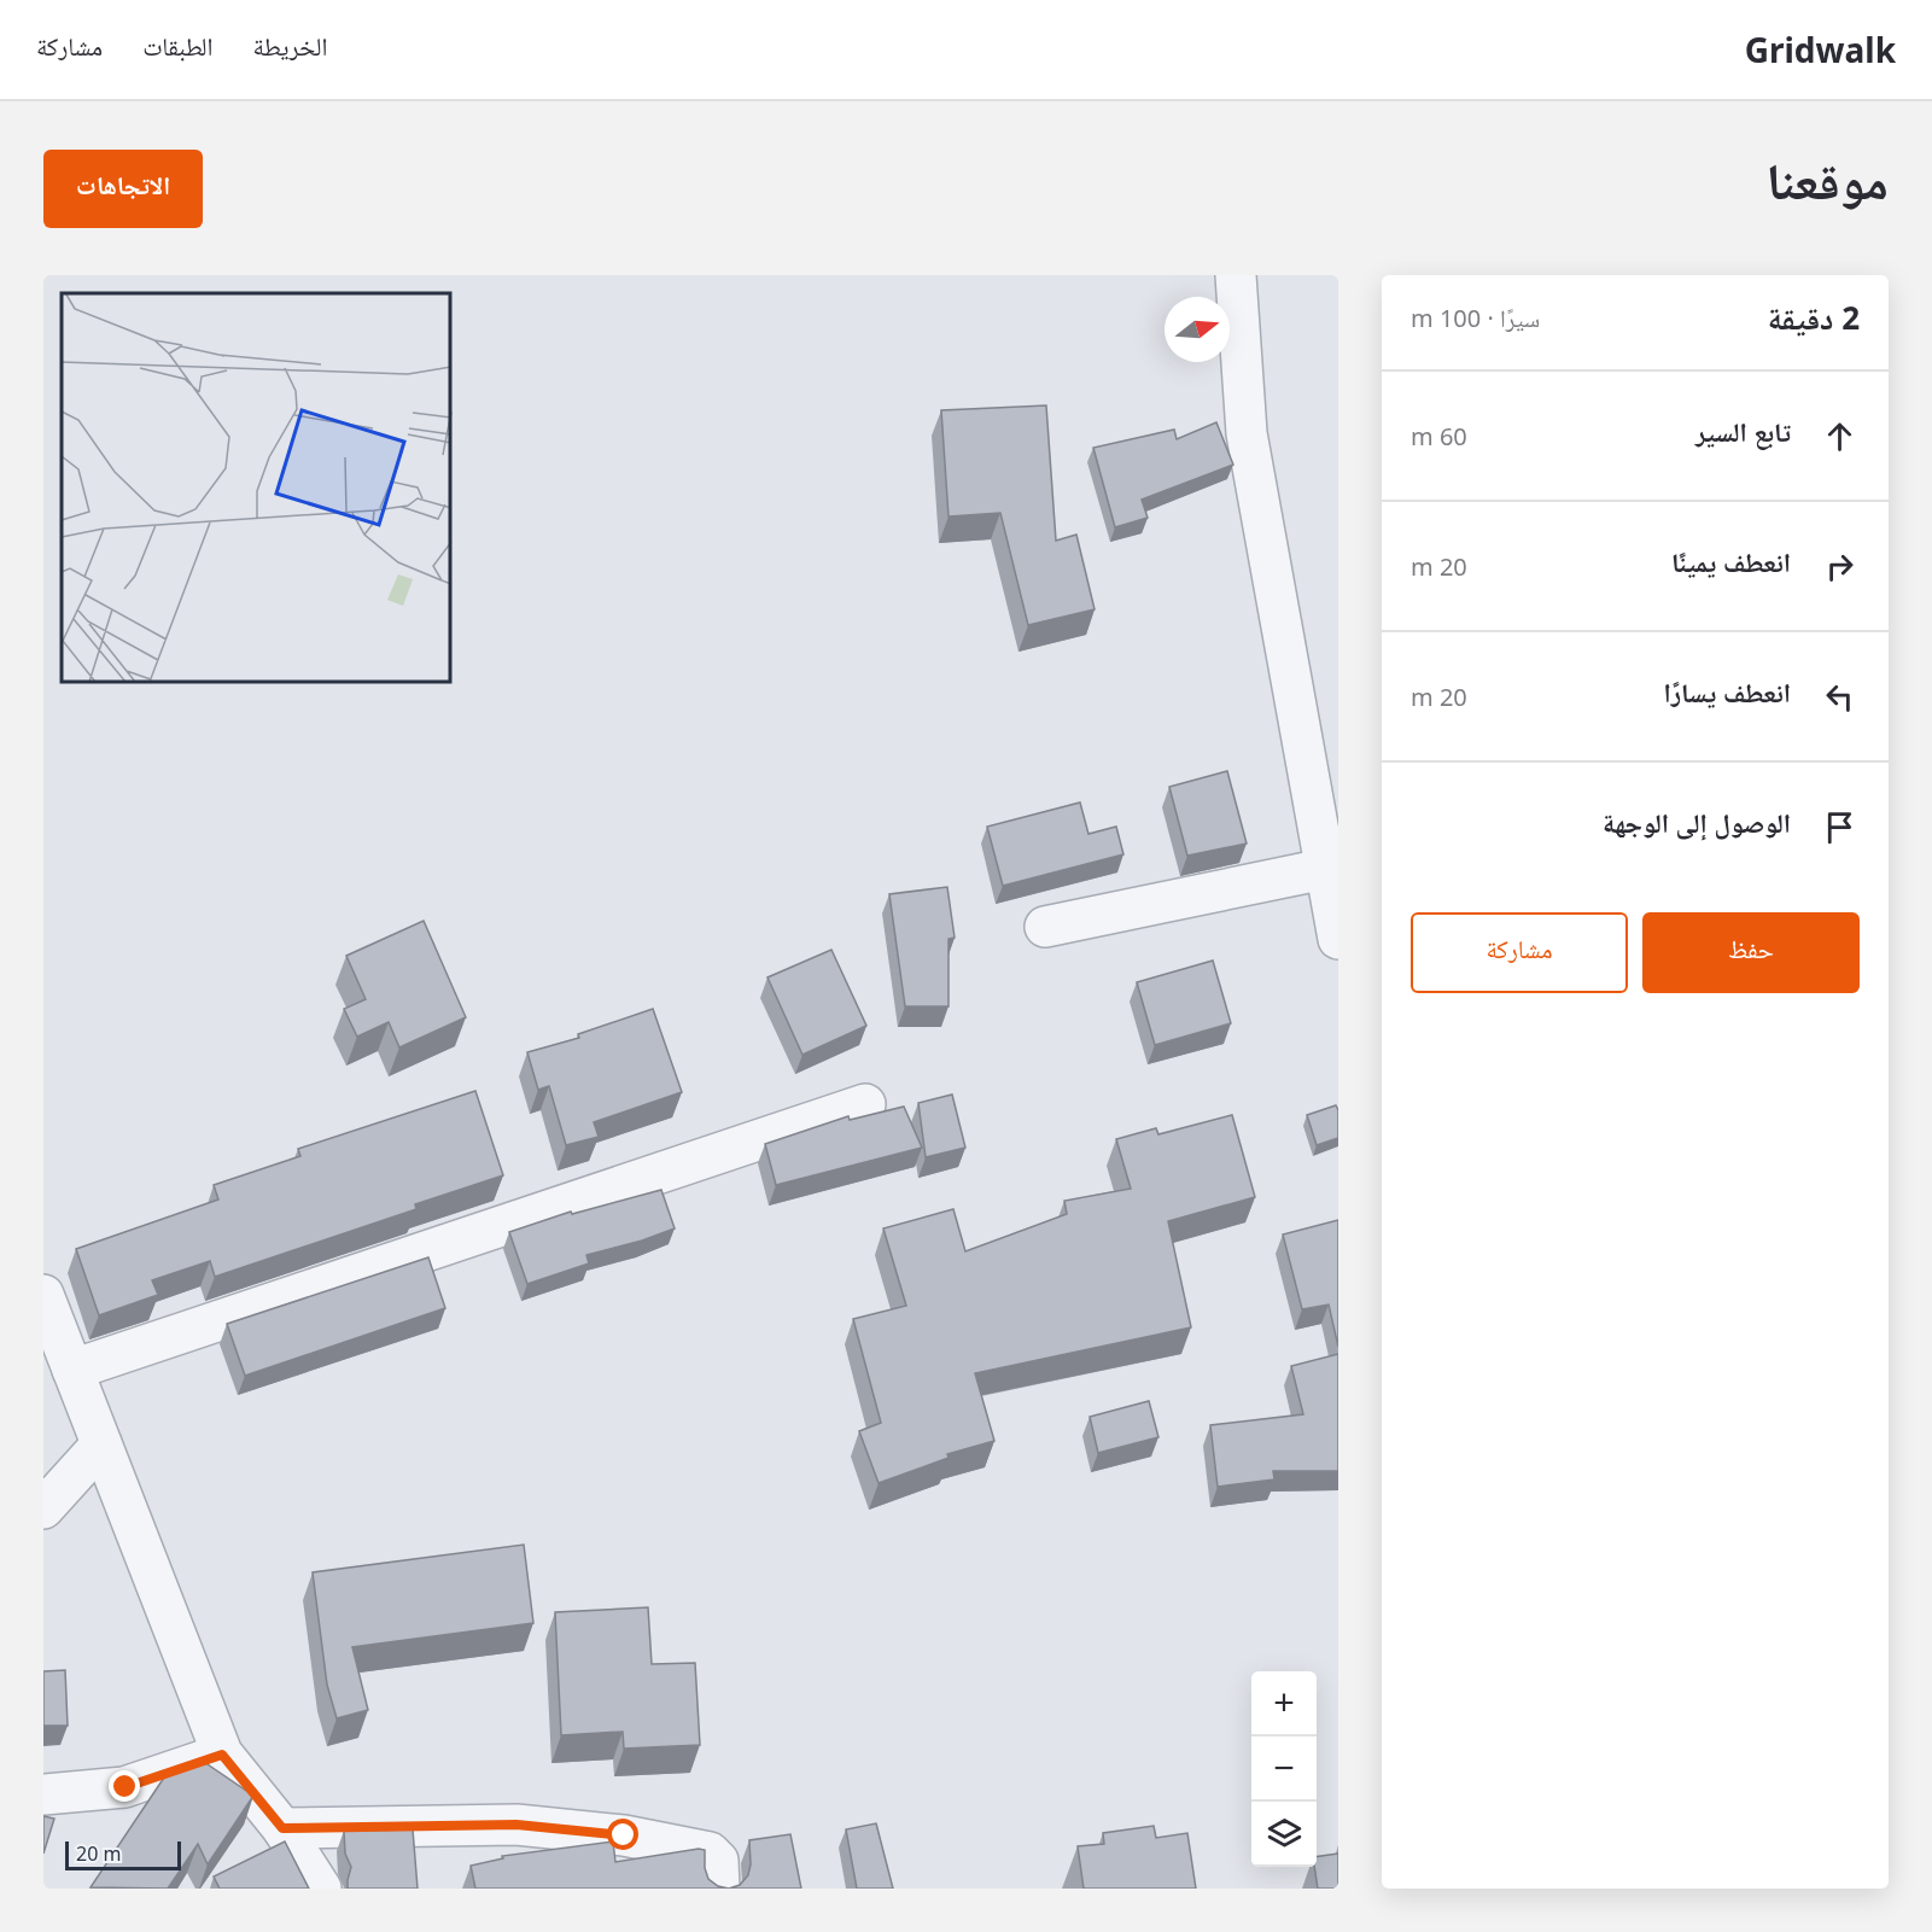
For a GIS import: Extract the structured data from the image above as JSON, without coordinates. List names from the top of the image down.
{
  "scale_bar": "20 m",
  "north": "right",
  "page": {
    "header": "Gridwalk",
    "nav": ["الخريطة", "الطبقات", "مشاركة"],
    "title": "موقعنا",
    "buttons": [
      "الاتجاهات",
      ["حفظ", "مشاركة"]
    ],
    "heading": ["2 دقيقة", "سيرًا · 100 m"],
    "list": [
      ["تابع السير", "60 m"],
      ["انعطف يمينًا", "20 m"],
      ["انعطف يسارًا", "20 m"],
      "الوصول إلى الوجهة"
    ],
    "map_buttons": ["+", "−"],
    "scale": "20 m"
  }
}
